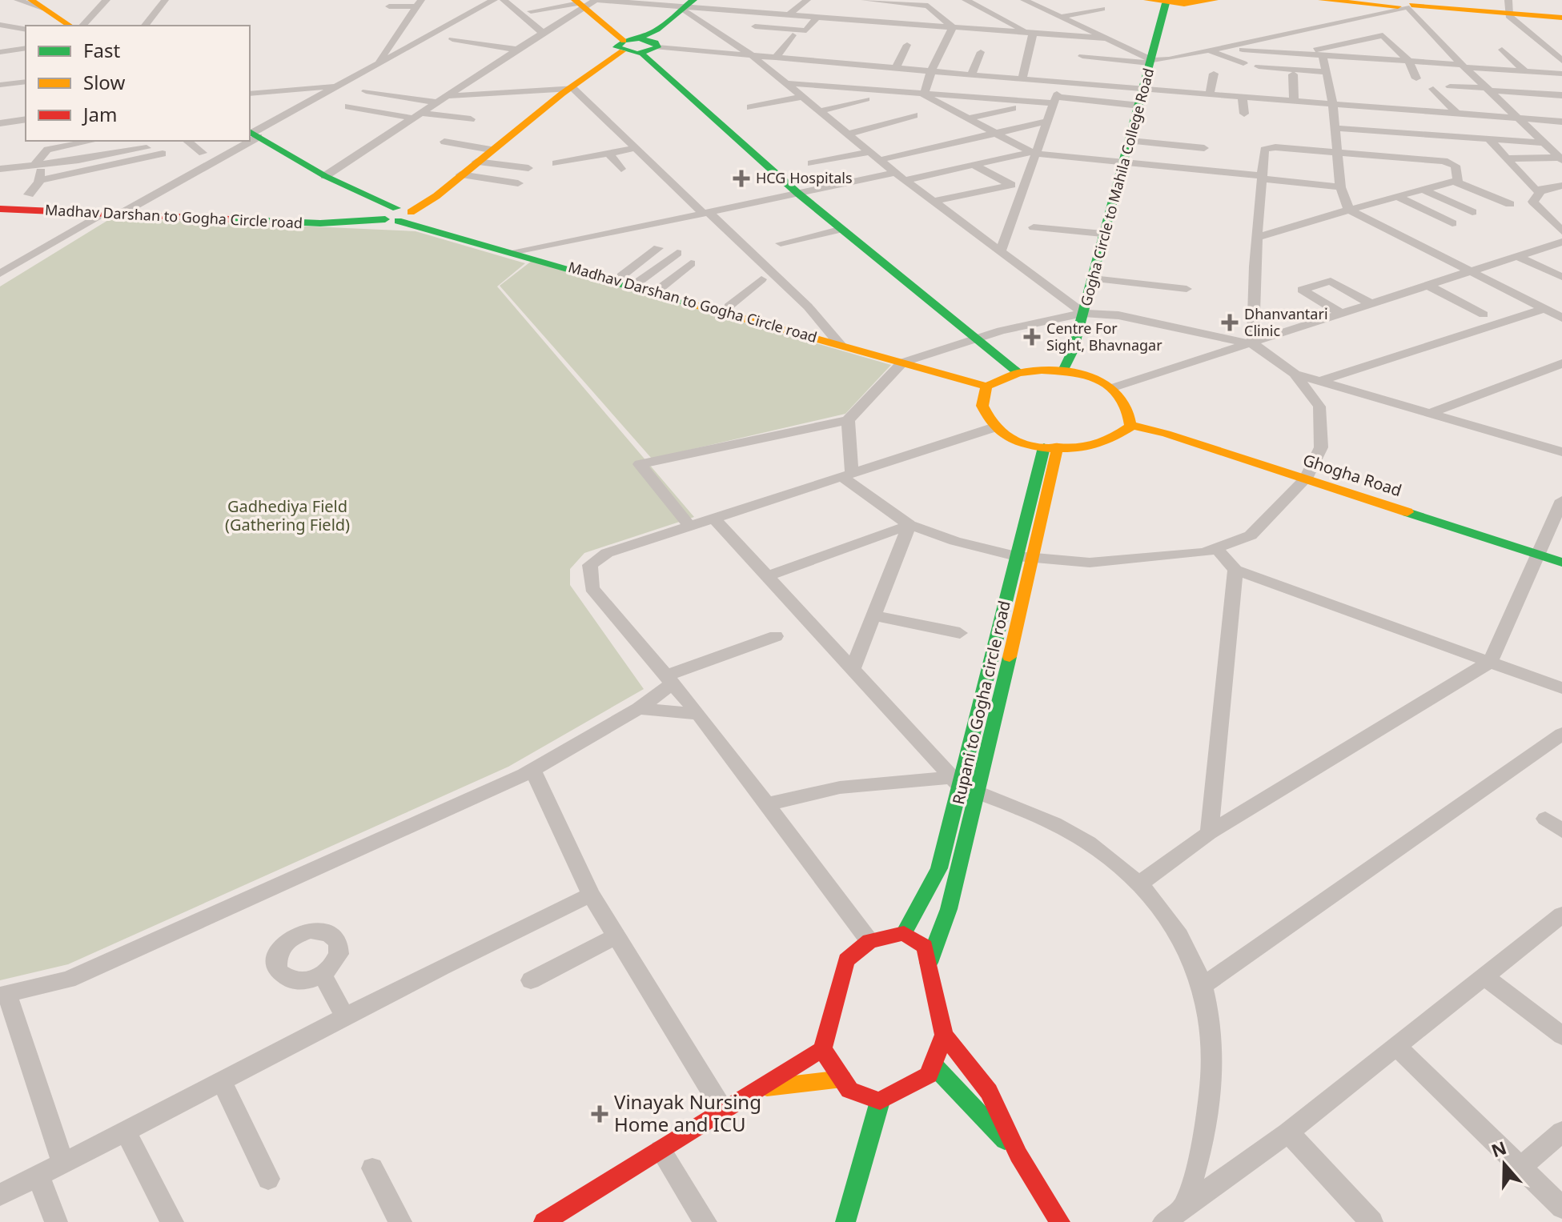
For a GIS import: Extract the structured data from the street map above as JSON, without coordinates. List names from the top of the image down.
{
  "streets": {
    "main road": [
      "Gogha Circle to Mahila College Road",
      "Madhav Darshan to Gogha Circle road",
      "Ghogha Road",
      "Rupani to Gogha circle road"
    ]
  },
  "parks": ["Gadhediya Field (Gathering Field)"],
  "places": {
    "health": [
      "HCG Hospitals",
      "Dhanvantari Clinic",
      "Centre For Sight, Bhavnagar",
      "Vinayak Nursing Home and ICU"
    ]
  },
  "legend": ["Fast", "Slow", "Jam"],
  "north": "top"
}
